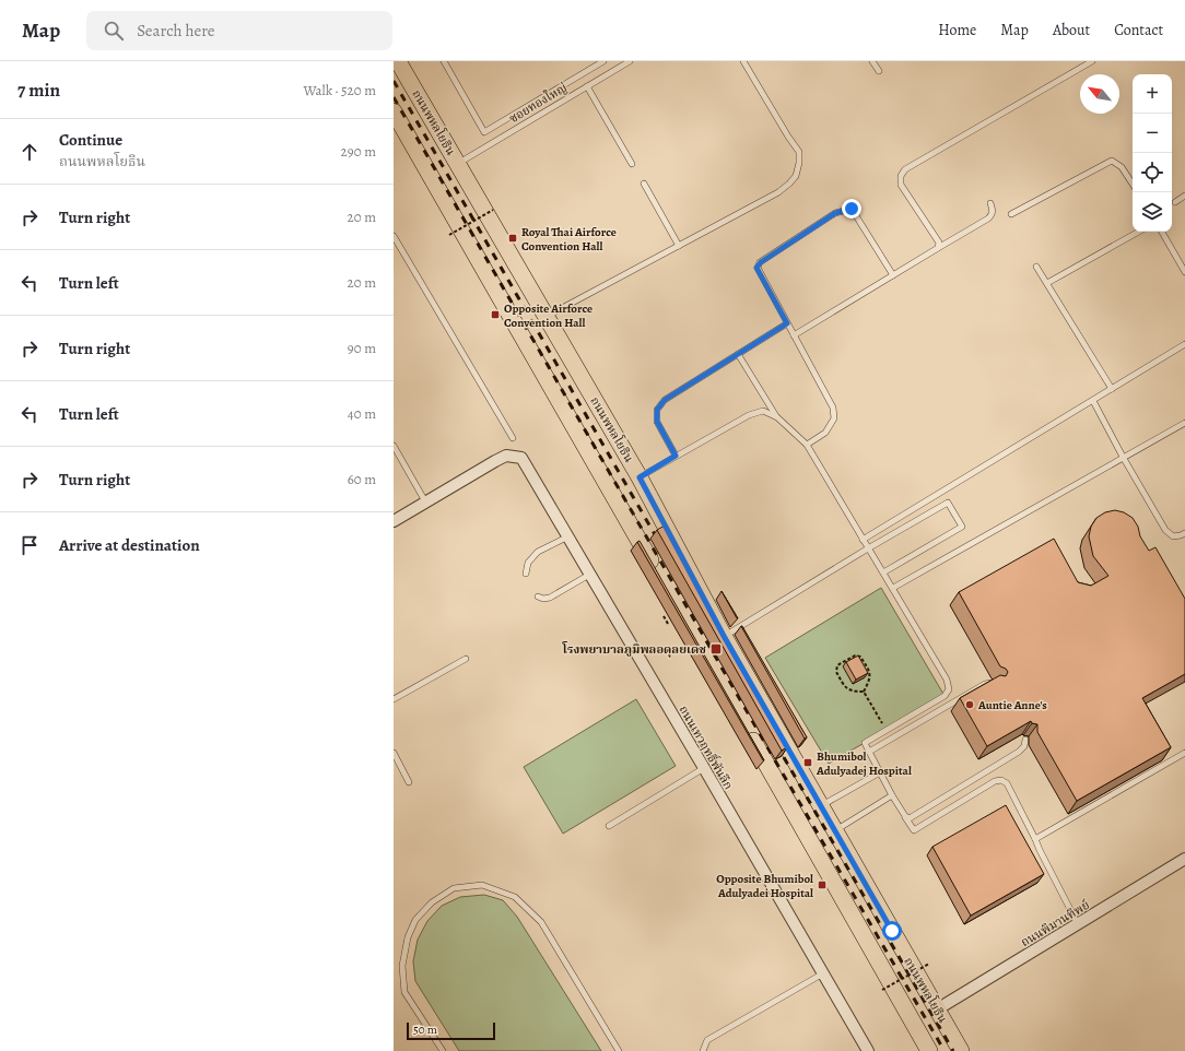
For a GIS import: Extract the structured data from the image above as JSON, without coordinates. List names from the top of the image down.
{
  "streets": {
    "main road": ["ถนนพหลโยธิน"],
    "street": ["ถนนเทวฤทธิ์พันลึก", "ถนนพิมานทิพย์"],
    "lane": ["ซอยทองใหญ่"]
  },
  "crossings": [
    ["ซอยทองใหญ่", "ถนนพหลโยธิน"],
    ["ถนนพหลโยธิน", "ถนนพิมานทิพย์"]
  ],
  "places": {
    "transit": [
      "Royal Thai Airforce Convention Hall",
      "Opposite Airforce Convention Hall",
      "โรงพยาบาลภูมิพลอดุลยเดช",
      "Bhumibol Adulyadej Hospital",
      "Opposite Bhumibol Adulyadei Hospital"
    ],
    "other": ["Auntie Anne's"]
  },
  "scale_bar": "50 m",
  "north": "top left",
  "page": {
    "header": "Map",
    "search": "Search here",
    "nav": [
      "Home",
      "Map",
      "About",
      "Contact"
    ],
    "heading": ["7 min", "Walk · 520 m"],
    "map_buttons": ["+", "−"],
    "list": [
      ["Continue", "ถนนพหลโยธิน", "290 m"],
      ["Turn right", "20 m"],
      ["Turn left", "20 m"],
      ["Turn right", "90 m"],
      ["Turn left", "40 m"],
      ["Turn right", "60 m"],
      "Arrive at destination"
    ],
    "scale": "50 m"
  }
}
